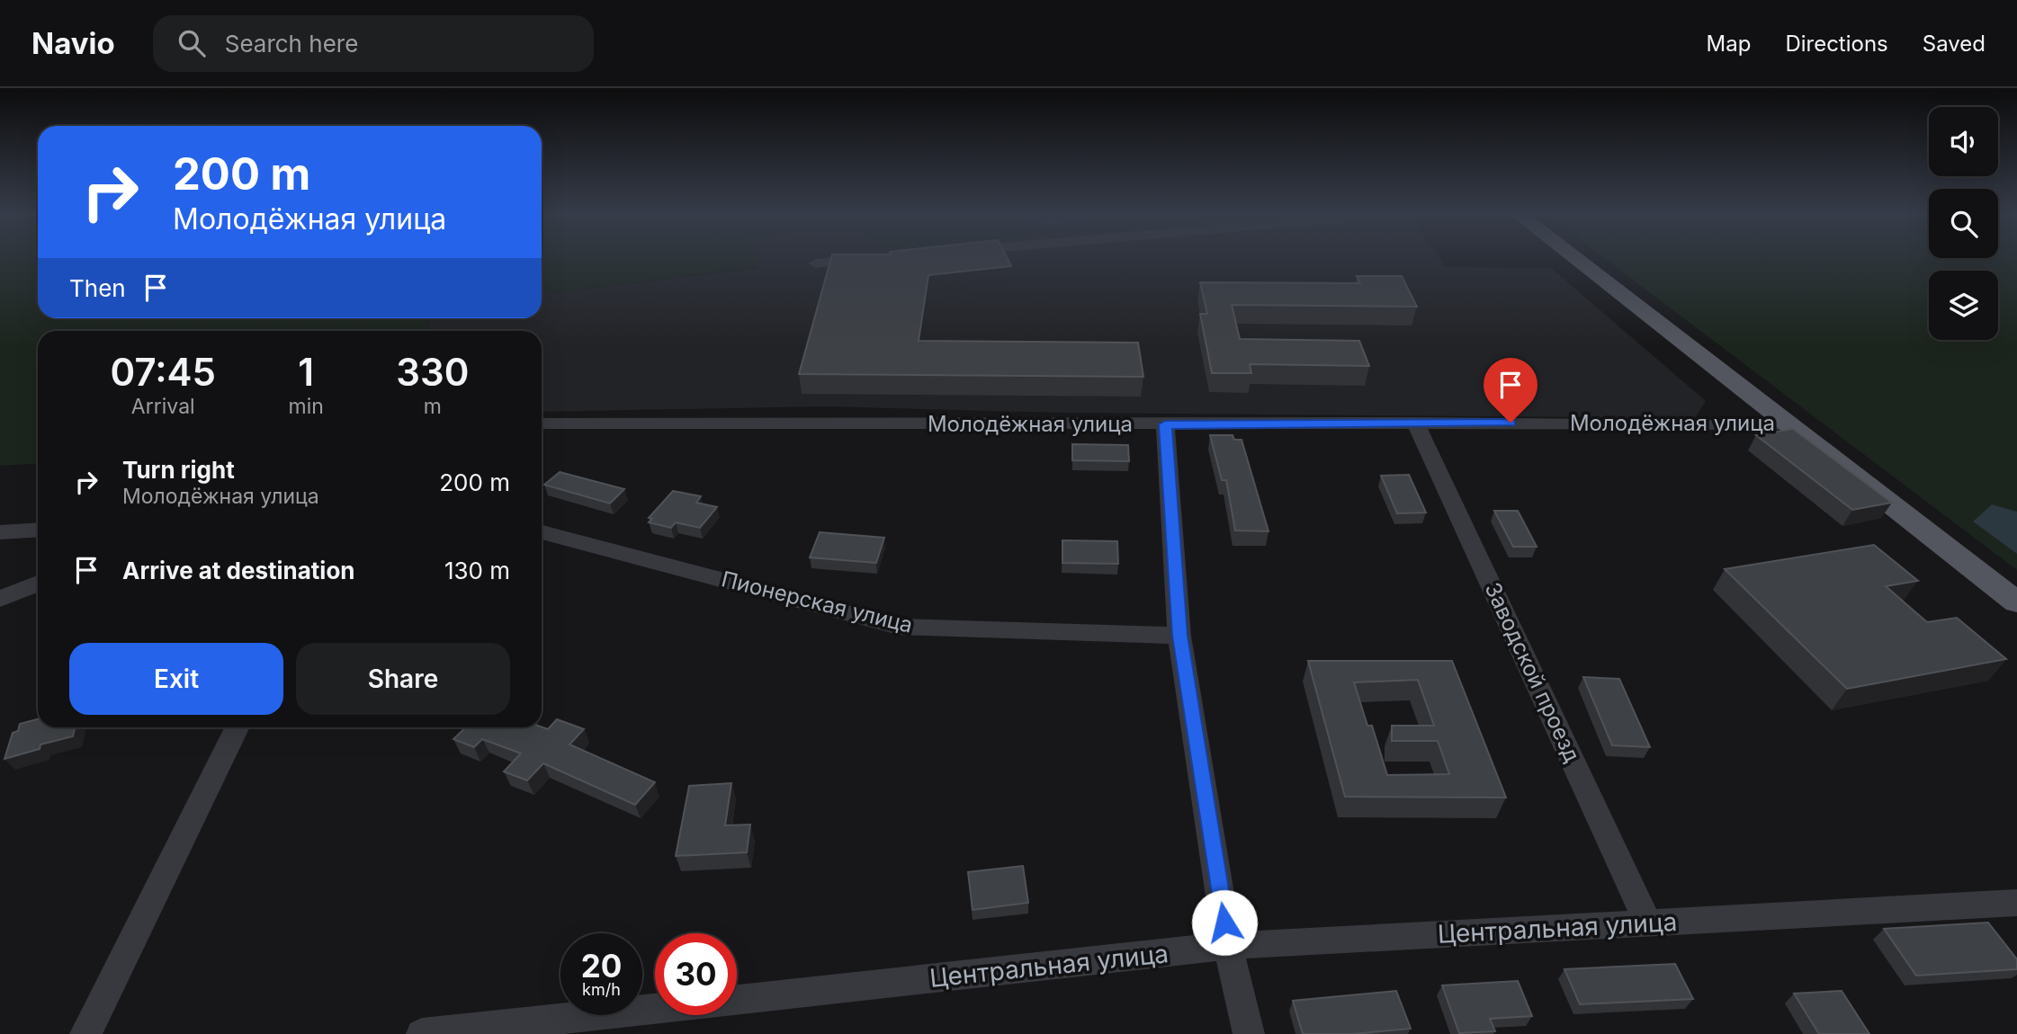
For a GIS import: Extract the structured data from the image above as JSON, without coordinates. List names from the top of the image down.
{
  "streets": {
    "street": [
      "Молодёжная улица",
      "Пионерская улица",
      "Заводской проезд",
      "Центральная улица"
    ]
  },
  "crossings": [
    ["Молодёжная улица", "Заводской проезд"],
    ["Заводской проезд", "Центральная улица"]
  ],
  "page": {
    "header": "Navio",
    "search": "Search here",
    "nav": ["Map", "Directions", "Saved"],
    "turn": ["200 m", "Молодёжная улица"],
    "then": "Then",
    "eta": [
      "07:45",
      "Arrival",
      "1",
      "min",
      "330",
      "m"
    ],
    "list": [
      {
        "name": "Turn right",
        "note": "Молодёжная улица",
        "value": "200 m"
      },
      {
        "name": "Arrive at destination",
        "value": "130 m"
      }
    ],
    "buttons": ["Exit", "Share"],
    "speed": "20 km/h",
    "limit": "30"
  }
}
